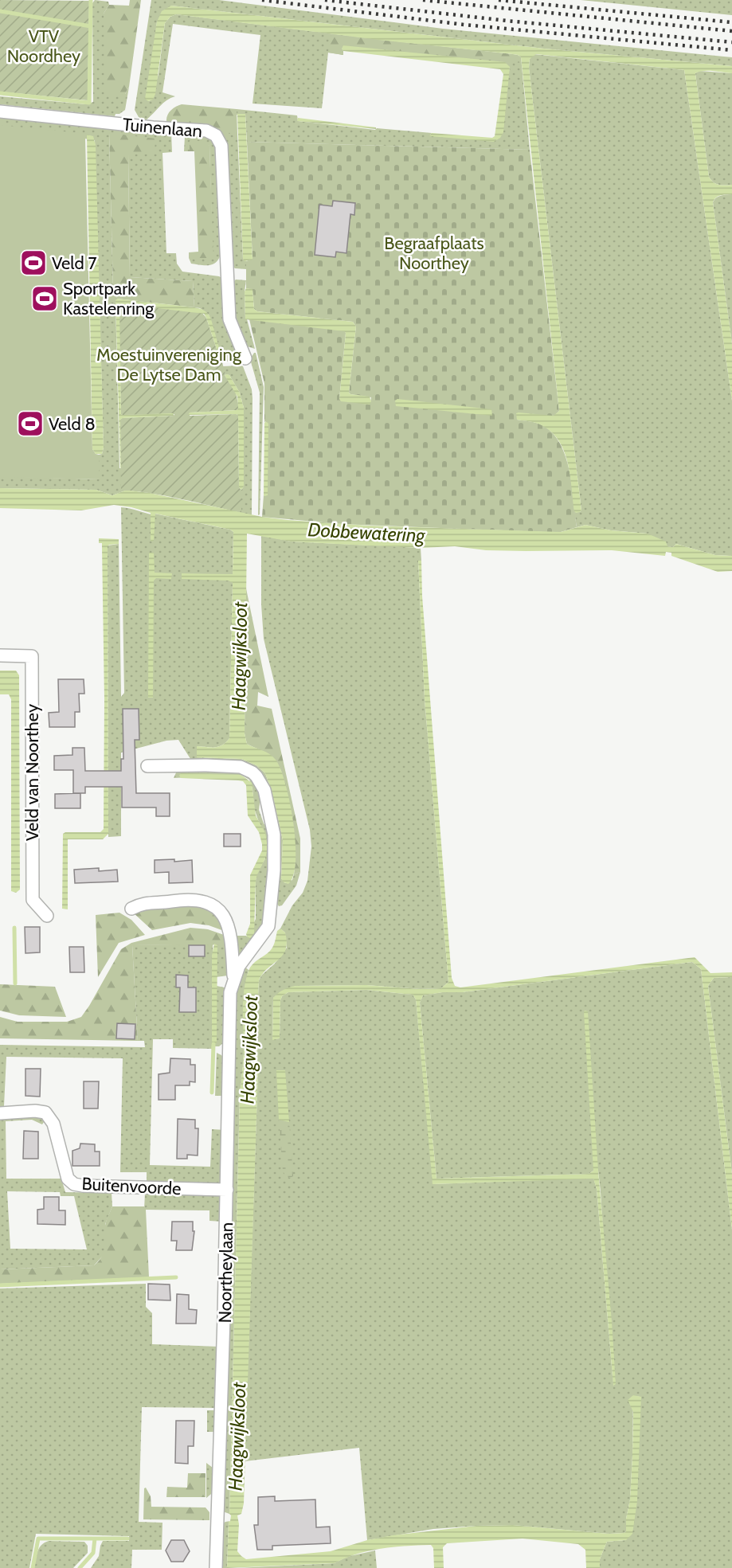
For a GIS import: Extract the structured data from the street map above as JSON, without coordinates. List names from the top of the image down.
{
  "streets": {
    "street": [
      "Tuinenlaan",
      "Veld van Noorthey",
      "Buitenvoorde",
      "Noortheylaan"
    ]
  },
  "crossings": [
    ["Buitenvoorde", "Noortheylaan"]
  ],
  "water": ["Dobbewatering", "Haagwijksloot"],
  "parks": ["VTV Noordhey", "Begraafplaats Noorthey", "Moestuinvereniging De Lytse Dam"],
  "places": {
    "sports": ["Veld 7", "Sportpark Kastelenring", "Veld 8"]
  }
}
